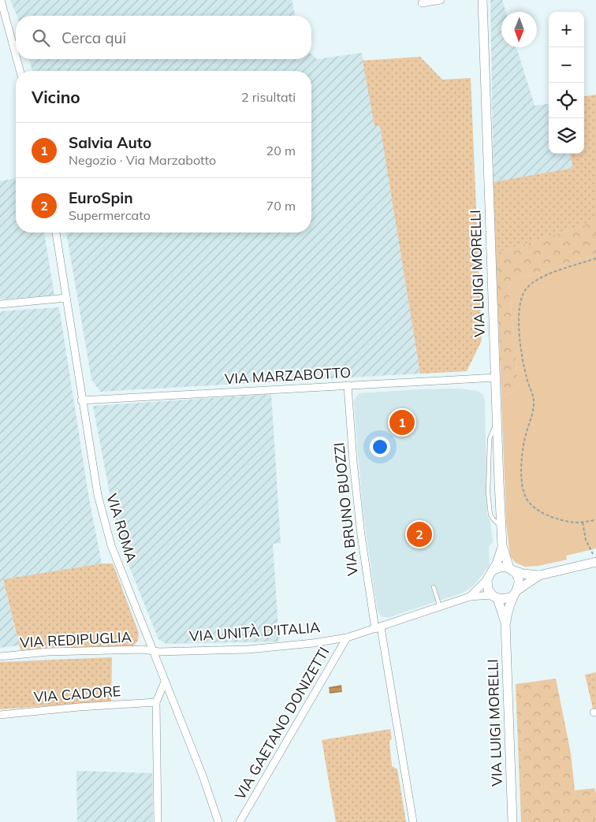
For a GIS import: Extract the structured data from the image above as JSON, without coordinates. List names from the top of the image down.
{
  "streets": {
    "street": [
      "VIA LUIGI MORELLI",
      "VIA MARZABOTTO",
      "VIA BRUNO BUOZZI",
      "VIA ROMA",
      "VIA UNITÀ D'ITALIA",
      "VIA REDIPUGLIA",
      "VIA CADORE",
      "VIA GAETANO DONIZETTI"
    ]
  },
  "crossings": [
    ["VIA LUIGI MORELLI", "VIA MARZABOTTO"],
    ["VIA LUIGI MORELLI", "VIA UNITÀ D'ITALIA"],
    ["VIA MARZABOTTO", "VIA BRUNO BUOZZI"],
    ["VIA MARZABOTTO", "VIA ROMA"],
    ["VIA BRUNO BUOZZI", "VIA UNITÀ D'ITALIA"],
    ["VIA ROMA", "VIA UNITÀ D'ITALIA"],
    ["VIA ROMA", "VIA REDIPUGLIA"],
    ["VIA UNITÀ D'ITALIA", "VIA REDIPUGLIA"],
    ["VIA UNITÀ D'ITALIA", "VIA GAETANO DONIZETTI"]
  ],
  "north": "bottom",
  "page": {
    "map_buttons": ["+", "−"],
    "search": "Cerca qui",
    "heading": ["Vicino", "2 risultati"],
    "list": [
      {
        "mark": "1",
        "name": "Salvia Auto",
        "note": "Negozio · Via Marzabotto",
        "value": "20 m"
      },
      {
        "mark": "2",
        "name": "EuroSpin",
        "note": "Supermercato",
        "value": "70 m"
      }
    ],
    "pins": ["1", "2"]
  }
}
